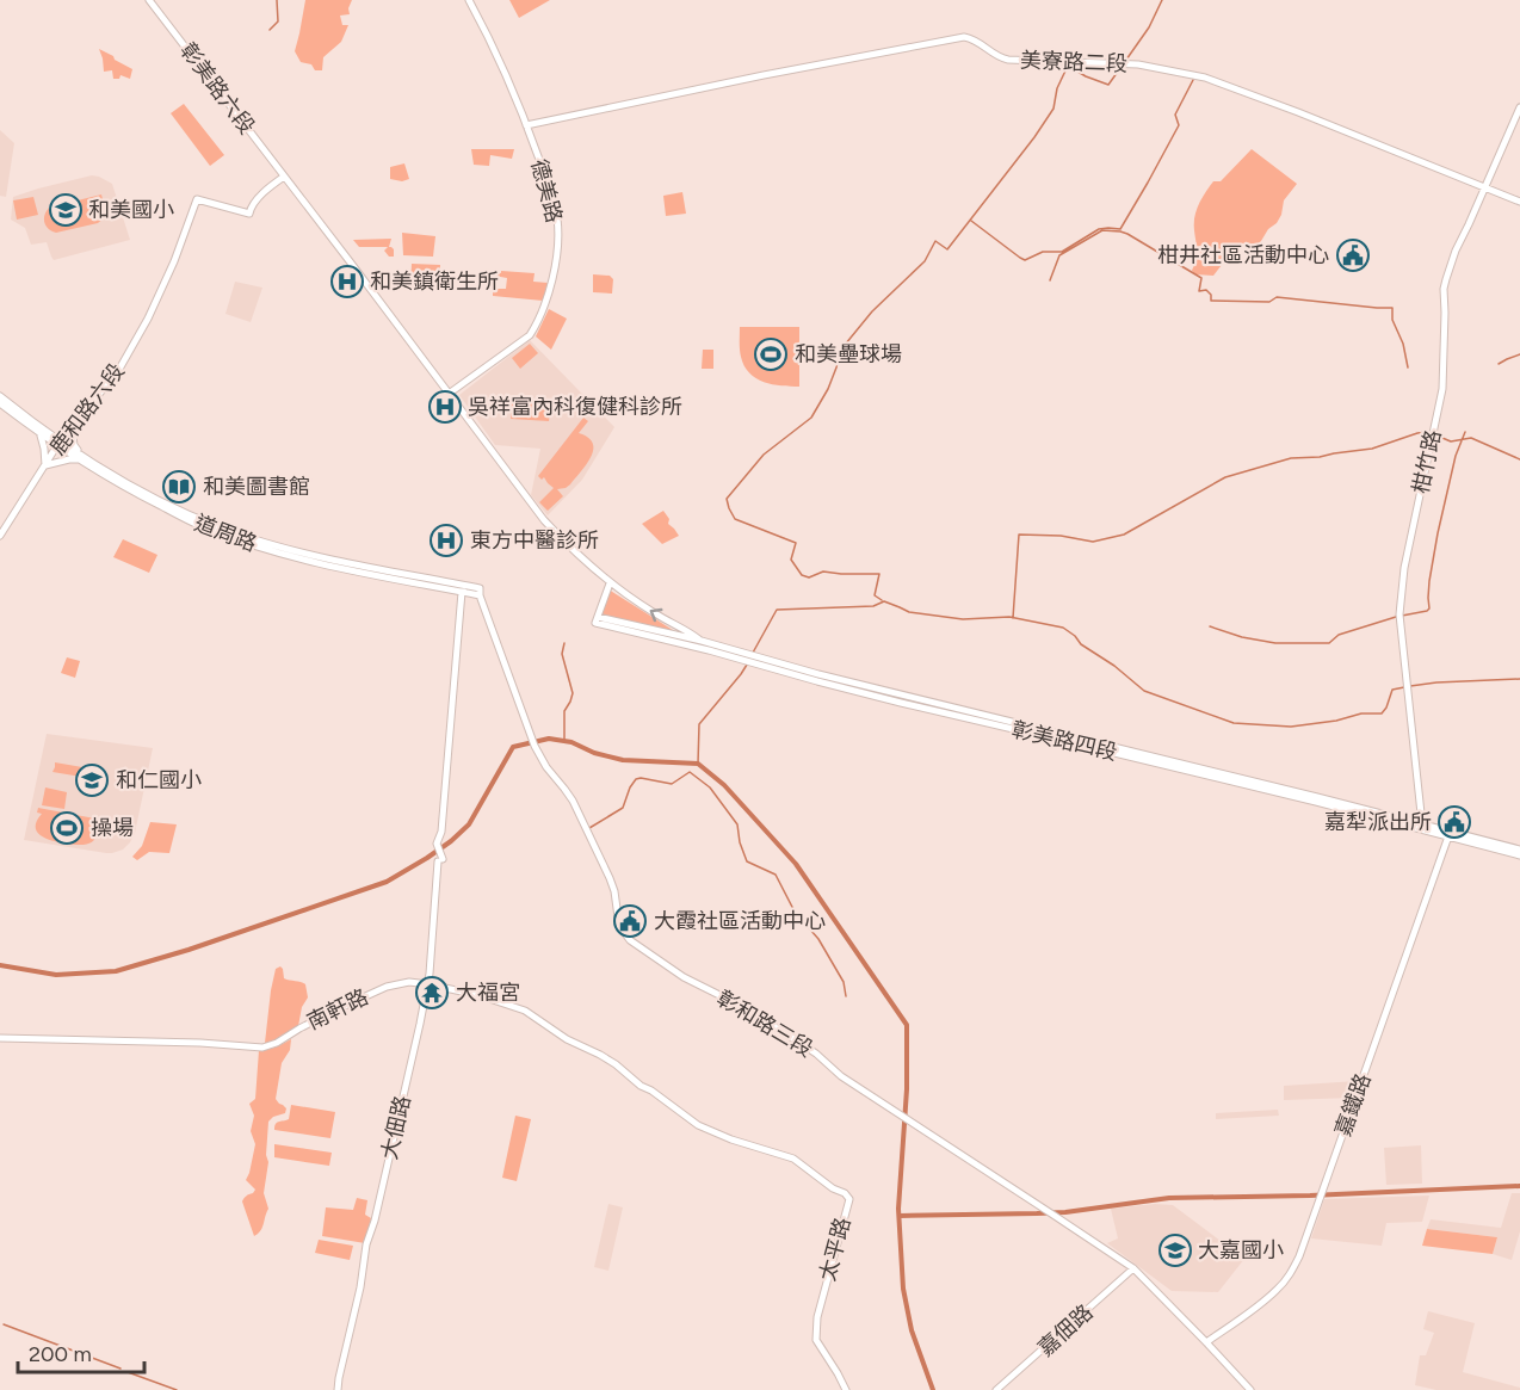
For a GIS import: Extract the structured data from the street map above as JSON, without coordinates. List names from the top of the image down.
{
  "streets": {
    "street": [
      "美寮路二段",
      "彰美路六段",
      "德美路",
      "鹿和路六段",
      "柑竹路",
      "道周路",
      "彰美路四段",
      "南軒路",
      "彰和路三段",
      "嘉鐵路",
      "大佃路",
      "太平路",
      "嘉佃路"
    ]
  },
  "crossings": [
    ["美寮路二段", "德美路"],
    ["美寮路二段", "柑竹路"],
    ["彰美路六段", "德美路"],
    ["彰美路六段", "鹿和路六段"],
    ["鹿和路六段", "道周路"],
    ["柑竹路", "彰美路四段"],
    ["道周路", "彰和路三段"],
    ["道周路", "大佃路"],
    ["彰美路四段", "嘉鐵路"],
    ["南軒路", "大佃路"],
    ["南軒路", "太平路"],
    ["彰和路三段", "嘉鐵路"],
    ["彰和路三段", "嘉佃路"]
  ],
  "places": {
    "school or university": ["和美國小", "和仁國小", "大嘉國小"],
    "public building": ["柑井社區活動中心", "嘉犁派出所", "大霞社區活動中心"],
    "hospital": ["和美鎮衛生所", "吳祥富內科復健科診所", "東方中醫診所"],
    "sports": ["和美壘球場", "操場"],
    "library": ["和美圖書館"],
    "temple": ["大福宮"]
  },
  "scale_bar": "200 m"
}
